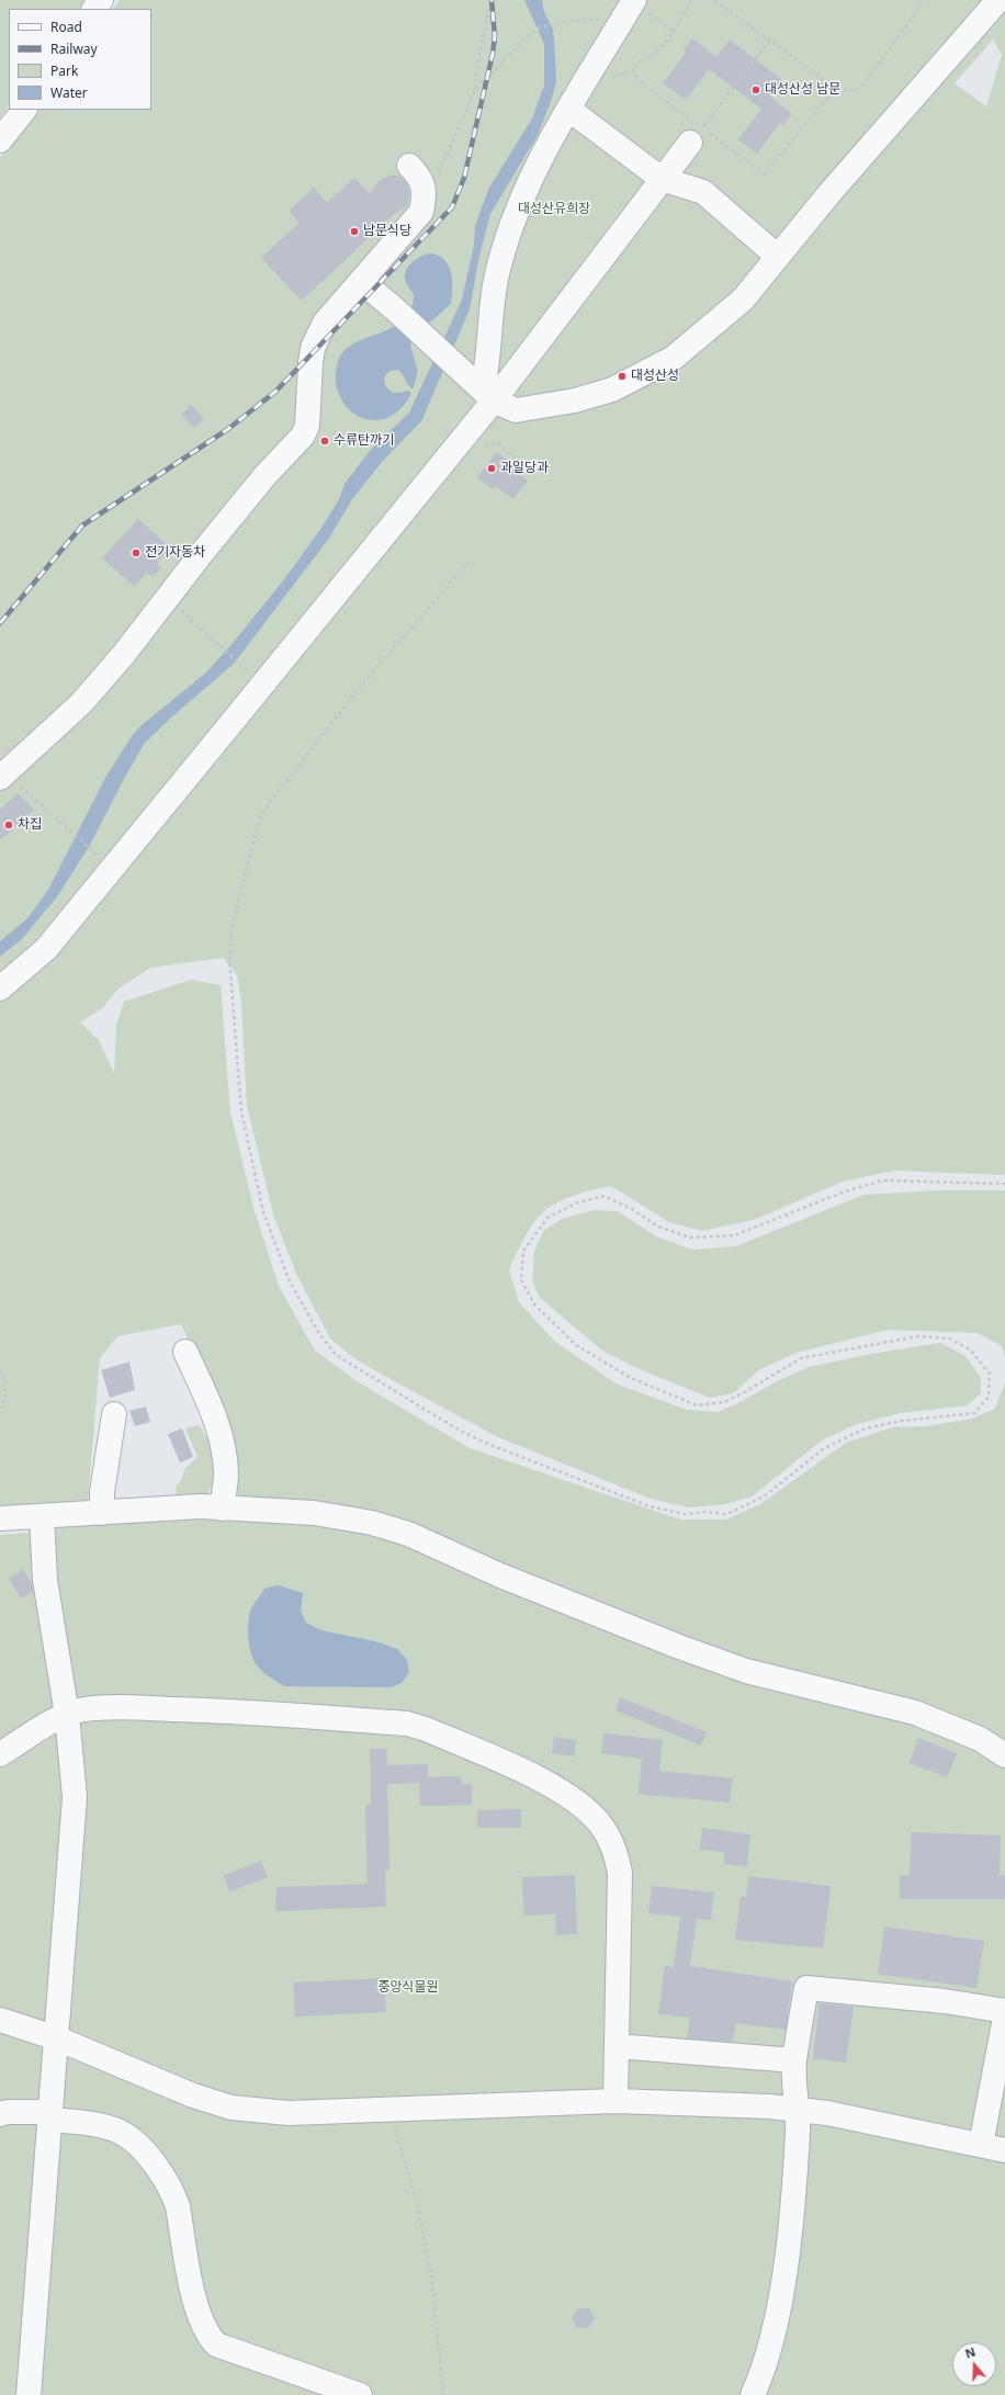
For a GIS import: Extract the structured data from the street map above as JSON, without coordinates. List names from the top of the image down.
{
  "parks": ["대성산유희장", "중앙식물원"],
  "places": [
    "대성산성 남문",
    "남문식당",
    "대성산성",
    "수류탄까기",
    "과일당과",
    "전기자동차",
    "차집"
  ],
  "legend": [
    "Road",
    "Railway",
    "Park",
    "Water"
  ],
  "north": "top"
}
